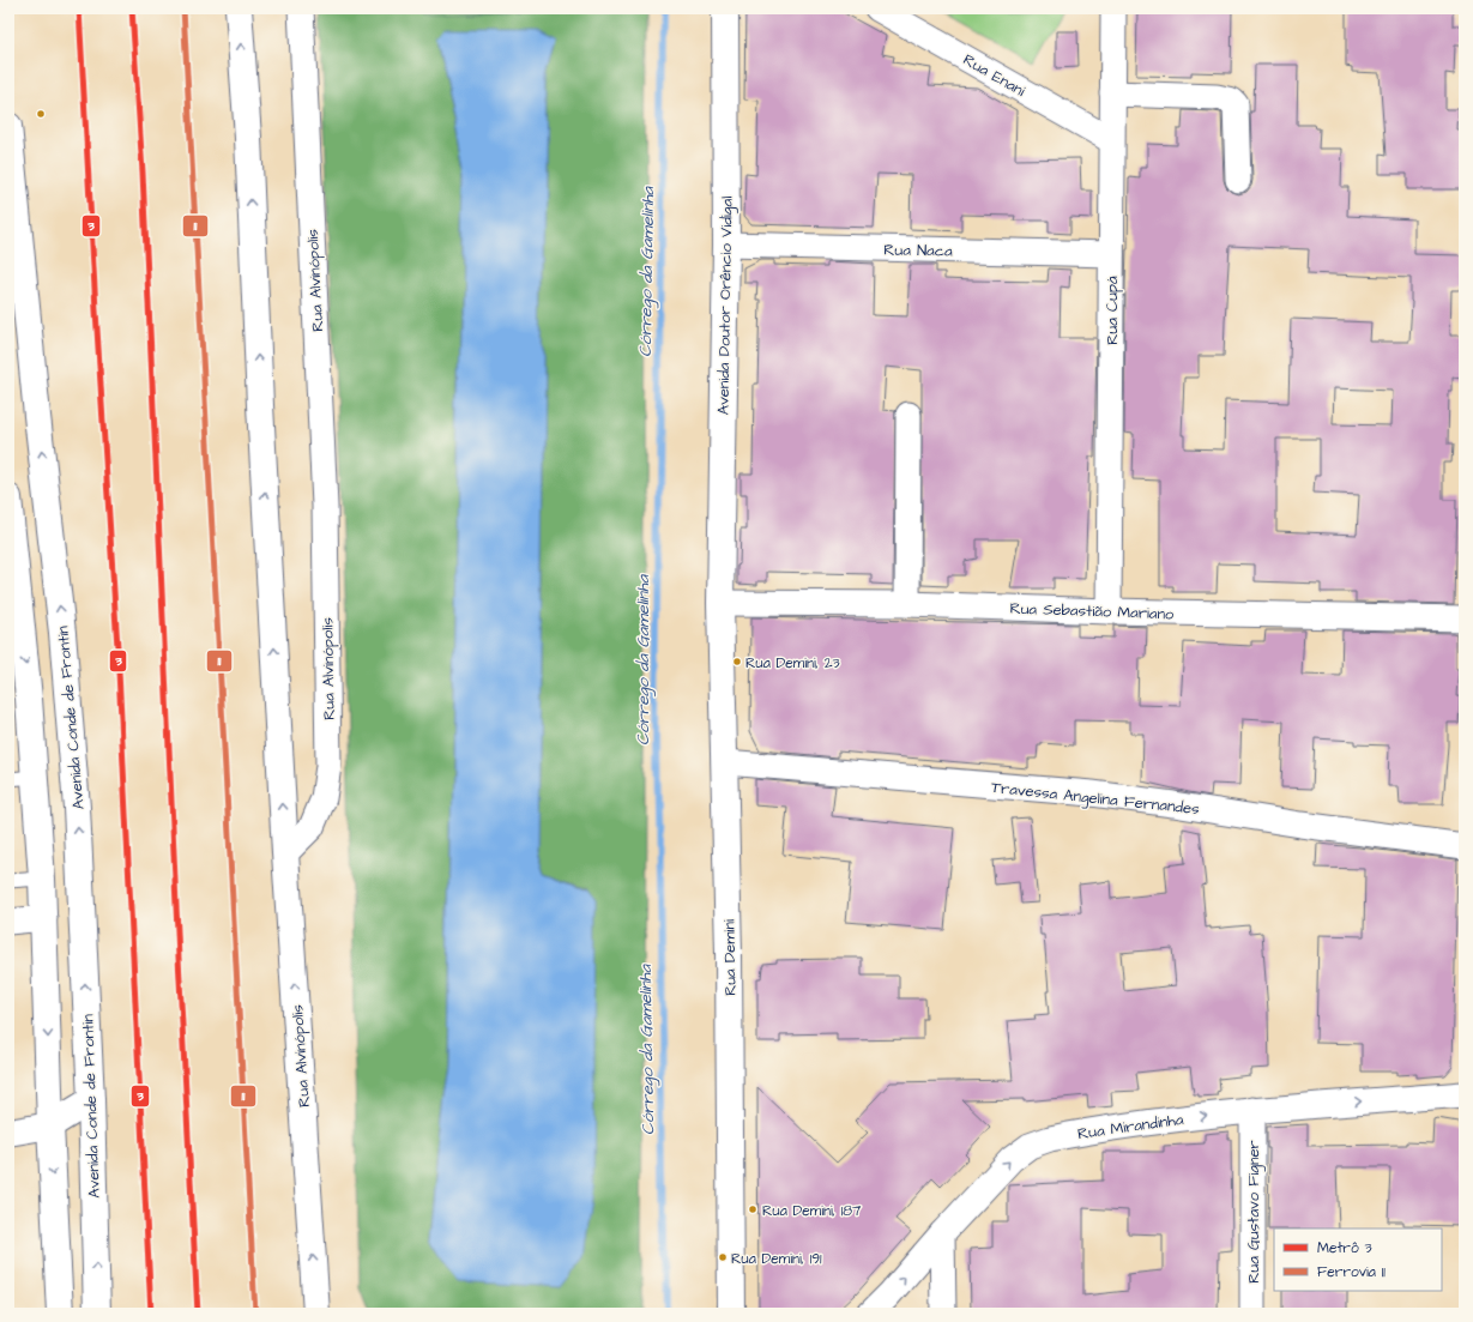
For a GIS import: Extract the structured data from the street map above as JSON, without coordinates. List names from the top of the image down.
{
  "streets": {
    "main road": [
      "Rua Alvinópolis",
      "Avenida Doutor Orêncio Vidigal",
      "Avenida Conde de Frontin",
      "Rua Demini"
    ],
    "street": [
      "Rua Enani",
      "Rua Naca",
      "Rua Cupá",
      "Rua Sebastião Mariano",
      "Travessa Angelina Fernandes",
      "Rua Mirandinha",
      "Rua Gustavo Figner"
    ]
  },
  "crossings": [
    ["Rua Enani", "Rua Cupá"],
    ["Rua Naca", "Avenida Doutor Orêncio Vidigal"],
    ["Rua Naca", "Rua Cupá"],
    ["Avenida Doutor Orêncio Vidigal", "Rua Sebastião Mariano"],
    ["Avenida Doutor Orêncio Vidigal", "Rua Demini"],
    ["Rua Cupá", "Rua Sebastião Mariano"],
    ["Rua Sebastião Mariano", "Rua Demini"],
    ["Travessa Angelina Fernandes", "Rua Demini"],
    ["Rua Mirandinha", "Rua Gustavo Figner"]
  ],
  "one_way": ["Rua Mirandinha"],
  "water": ["Córrego da Gamelinha"],
  "places": ["Rua Demini, 23", "Rua Demini, 187", "Rua Demini, 191"],
  "lines": ["metro line 3", "rail line 11"],
  "legend": ["Metrô 3", "Ferrovia 11"]
}
